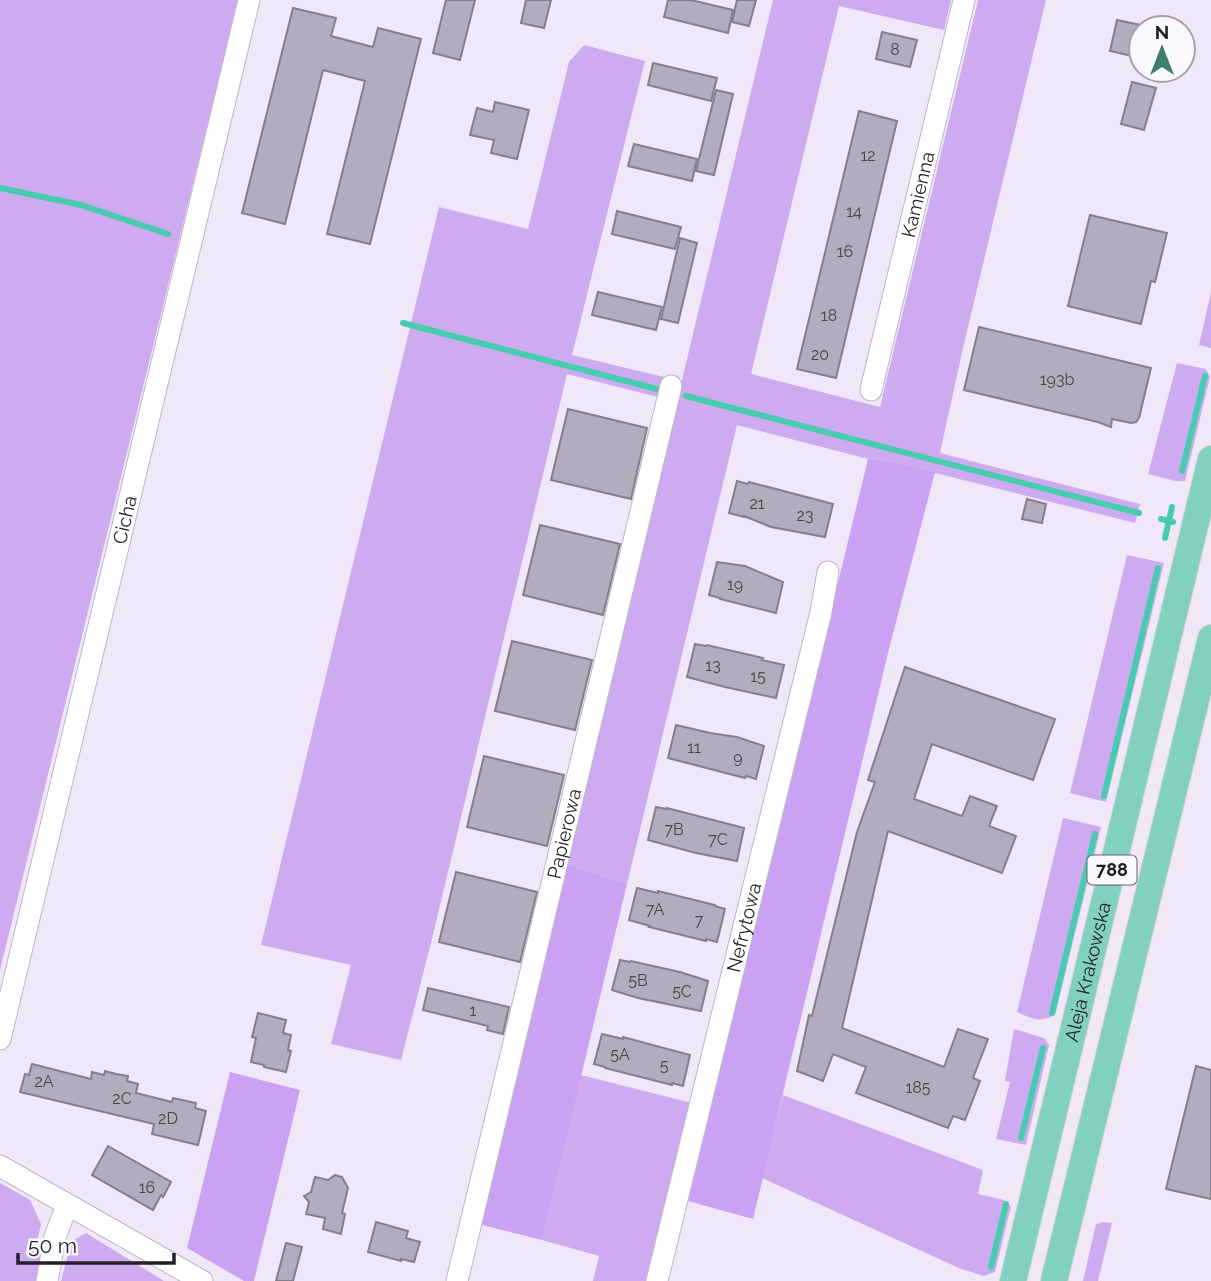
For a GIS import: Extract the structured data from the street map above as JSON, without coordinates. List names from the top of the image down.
{
  "streets": {
    "main road": ["788", "Aleja Krakowska"],
    "street": [
      "Kamienna",
      "Cicha",
      "Papierowa",
      "Nefrytowa"
    ]
  },
  "house_numbers": [
    "8",
    "12",
    "14",
    "16",
    "18",
    "20",
    "193b",
    "21",
    "23",
    "19",
    "13",
    "15",
    "11",
    "9",
    "7B",
    "7C",
    "7A",
    "7",
    "5B",
    "5C",
    "1",
    "5A",
    "5",
    "2A",
    "185",
    "2C",
    "2D",
    "16"
  ],
  "scale_bar": "50 m",
  "north": "top"
}
